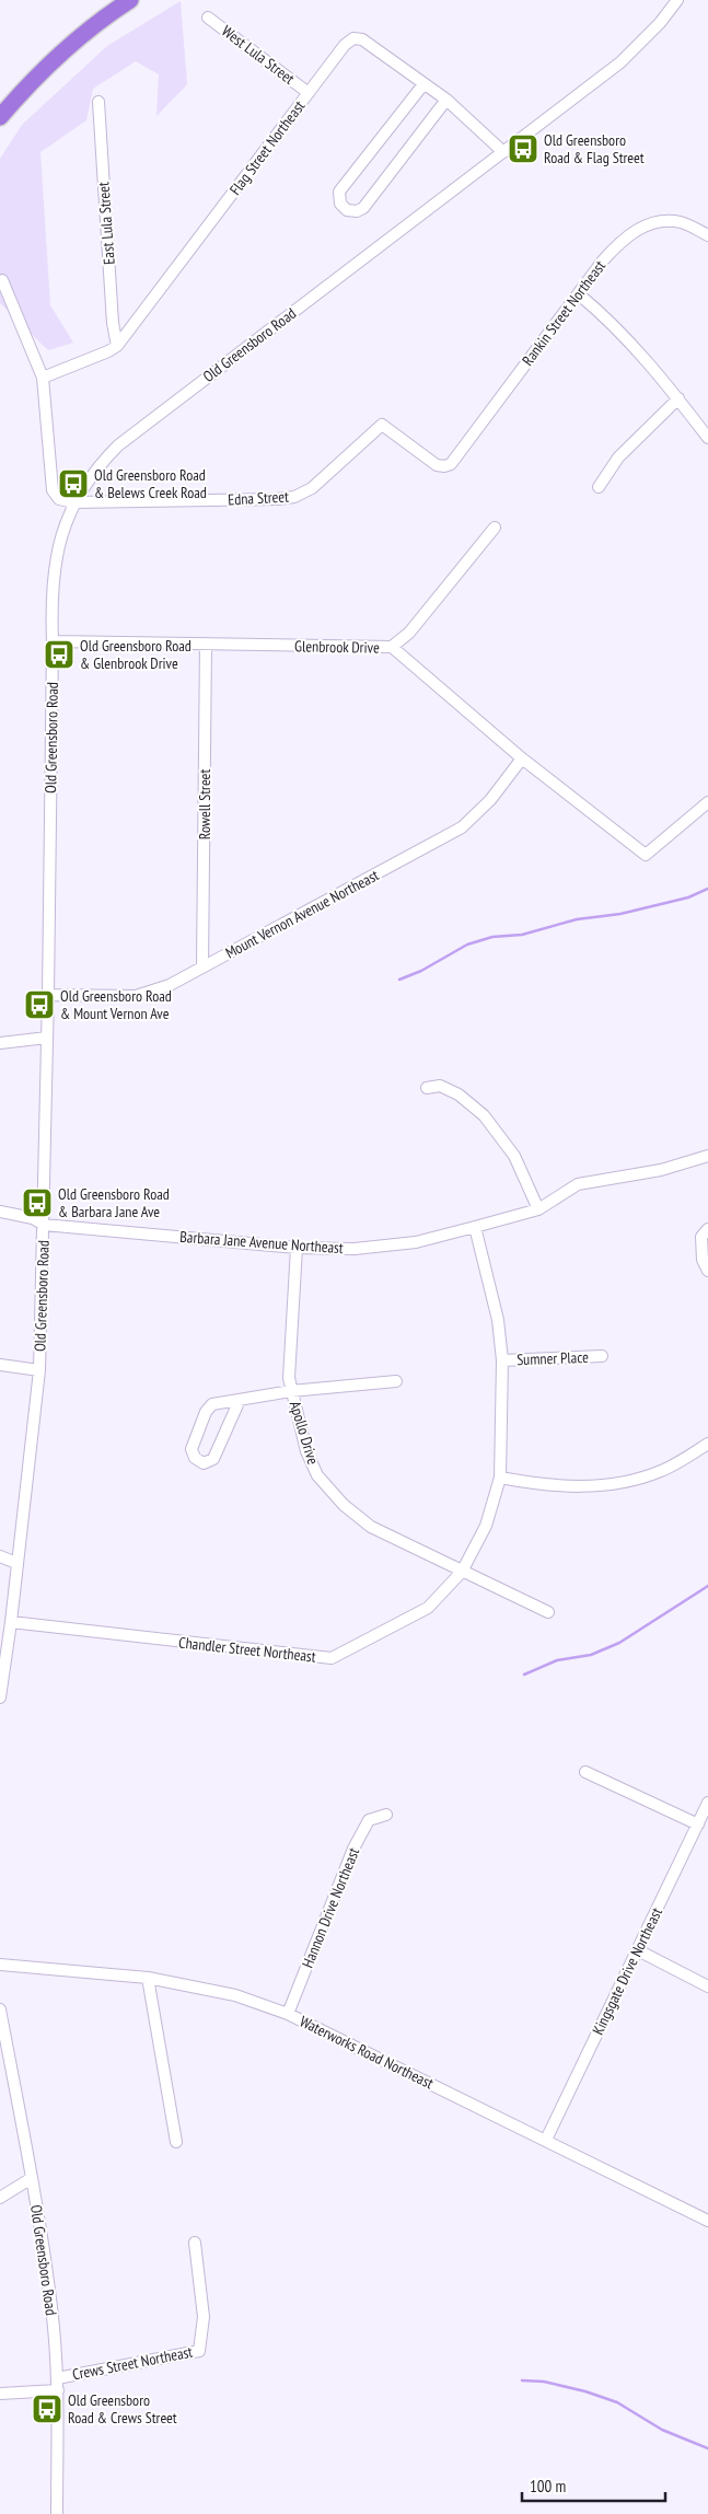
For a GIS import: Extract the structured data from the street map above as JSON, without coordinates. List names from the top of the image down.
{
  "streets": {
    "street": [
      "West Lula Street",
      "Flag Street Northeast",
      "East Lula Street",
      "Rankin Street Northeast",
      "Old Greensboro Road",
      "Edna Street",
      "Glenbrook Drive",
      "Rowell Street",
      "Mount Vernon Avenue Northeast",
      "Barbara Jane Avenue Northeast",
      "Sumner Place",
      "Apollo Drive",
      "Chandler Street Northeast",
      "Hannon Drive Northeast",
      "Kingsgate Drive Northeast",
      "Waterworks Road Northeast",
      "Crews Street Northeast"
    ]
  },
  "crossings": [
    ["West Lula Street", "Flag Street Northeast"],
    ["Flag Street Northeast", "East Lula Street"],
    ["Flag Street Northeast", "Old Greensboro Road"],
    ["Rankin Street Northeast", "Edna Street"],
    ["Old Greensboro Road", "Edna Street"],
    ["Old Greensboro Road", "Glenbrook Drive"],
    ["Old Greensboro Road", "Mount Vernon Avenue Northeast"],
    ["Old Greensboro Road", "Barbara Jane Avenue Northeast"],
    ["Old Greensboro Road", "Chandler Street Northeast"],
    ["Old Greensboro Road", "Crews Street Northeast"],
    ["Glenbrook Drive", "Rowell Street"],
    ["Glenbrook Drive", "Mount Vernon Avenue Northeast"],
    ["Rowell Street", "Mount Vernon Avenue Northeast"],
    ["Barbara Jane Avenue Northeast", "Apollo Drive"],
    ["Barbara Jane Avenue Northeast", "Chandler Street Northeast"],
    ["Sumner Place", "Chandler Street Northeast"],
    ["Apollo Drive", "Chandler Street Northeast"],
    ["Hannon Drive Northeast", "Waterworks Road Northeast"],
    ["Kingsgate Drive Northeast", "Waterworks Road Northeast"]
  ],
  "places": {
    "bus stop": [
      "Old Greensboro Road & Flag Street",
      "Old Greensboro Road & Belews Creek Road",
      "Old Greensboro Road & Glenbrook Drive",
      "Old Greensboro Road & Mount Vernon Ave",
      "Old Greensboro Road & Barbara Jane Ave",
      "Old Greensboro Road & Crews Street"
    ]
  },
  "scale_bar": "100 m"
}
